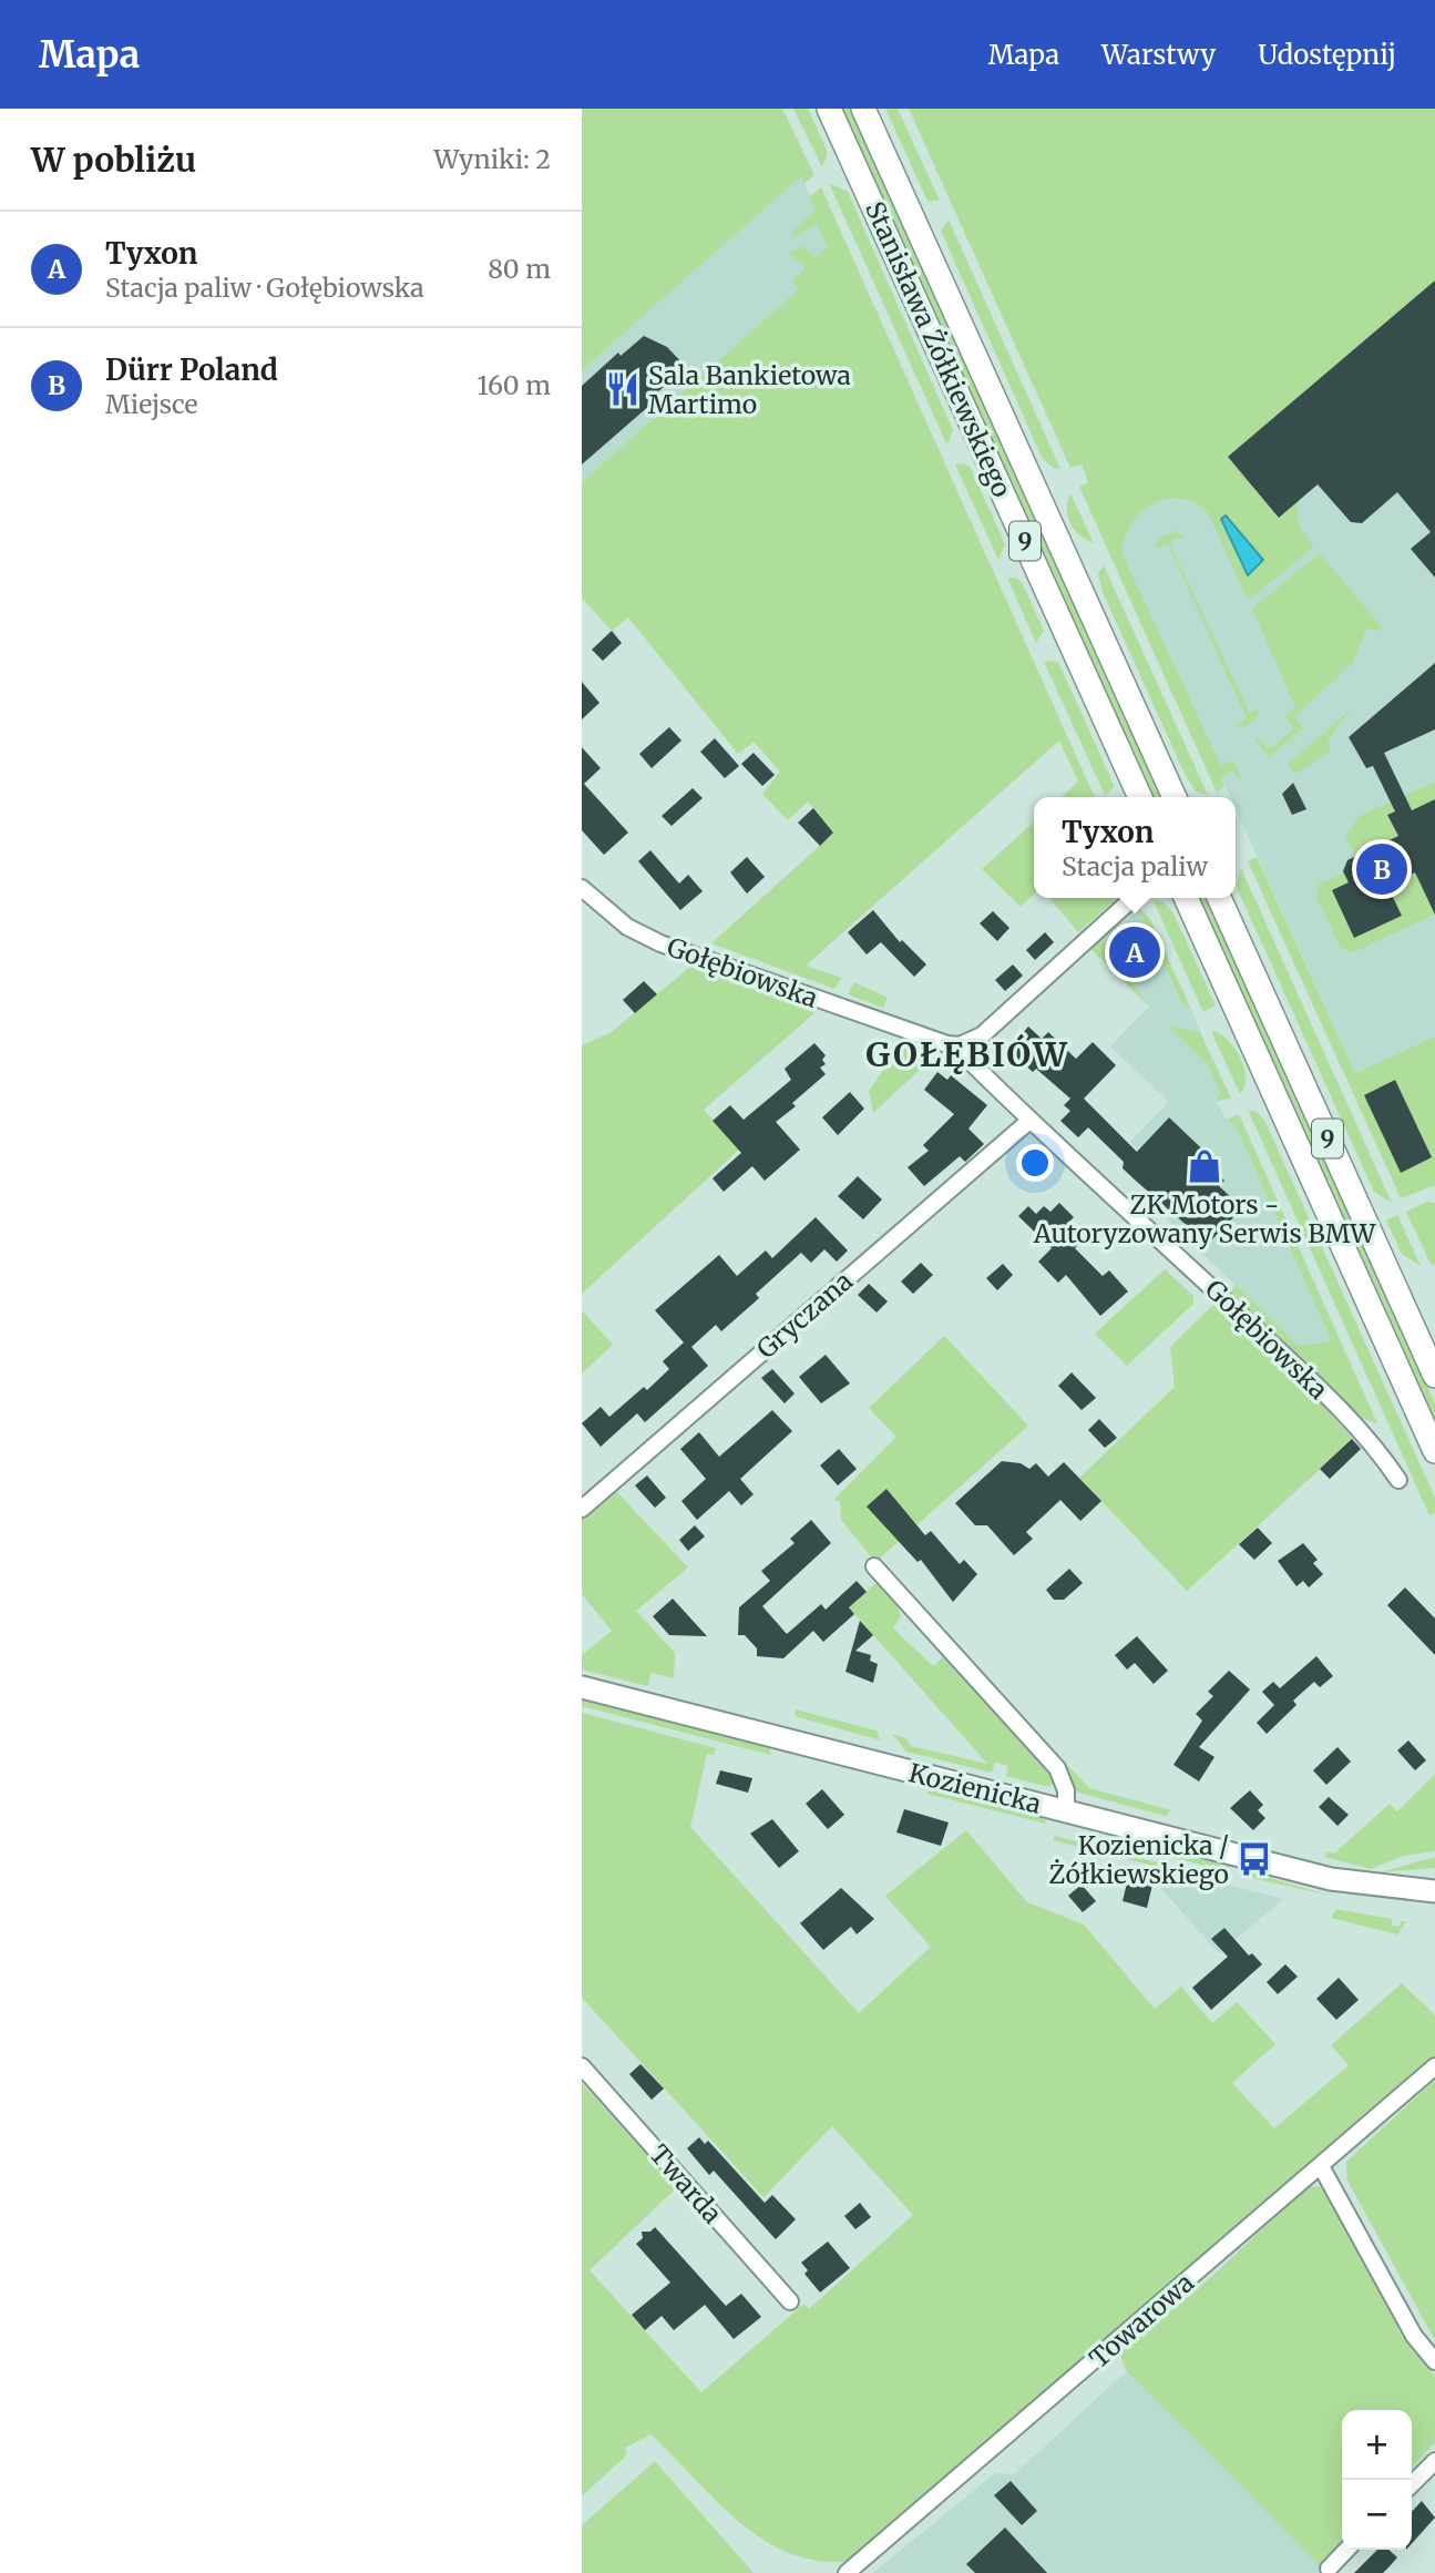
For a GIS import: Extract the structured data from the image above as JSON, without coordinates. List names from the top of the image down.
{
  "streets": {
    "main road": ["Stanisława Żółkiewskiego", "9", "Kozienicka"],
    "street": [
      "Gołębiowska",
      "Gryczana",
      "Twarda",
      "Towarowa"
    ]
  },
  "crossings": [
    ["Gołębiowska", "Gryczana"]
  ],
  "districts": ["GOŁĘBIÓW"],
  "places": {
    "restaurant": ["Sala Bankietowa Martimo"],
    "shop": ["ZK Motors - Autoryzowany Serwis BMW"],
    "bus stop": ["Kozienicka / Żółkiewskiego"]
  },
  "page": {
    "header": "Mapa",
    "nav": ["Mapa", "Warstwy", "Udostępnij"],
    "heading": ["W pobliżu", "Wyniki: 2"],
    "list": [
      {
        "mark": "A",
        "name": "Tyxon",
        "note": "Stacja paliw · Gołębiowska",
        "value": "80 m"
      },
      {
        "mark": "B",
        "name": "Dürr Poland",
        "note": "Miejsce",
        "value": "160 m"
      }
    ],
    "popup": ["Tyxon", "Stacja paliw"],
    "pins": ["B", "A"],
    "map_buttons": ["+", "−"]
  }
}
